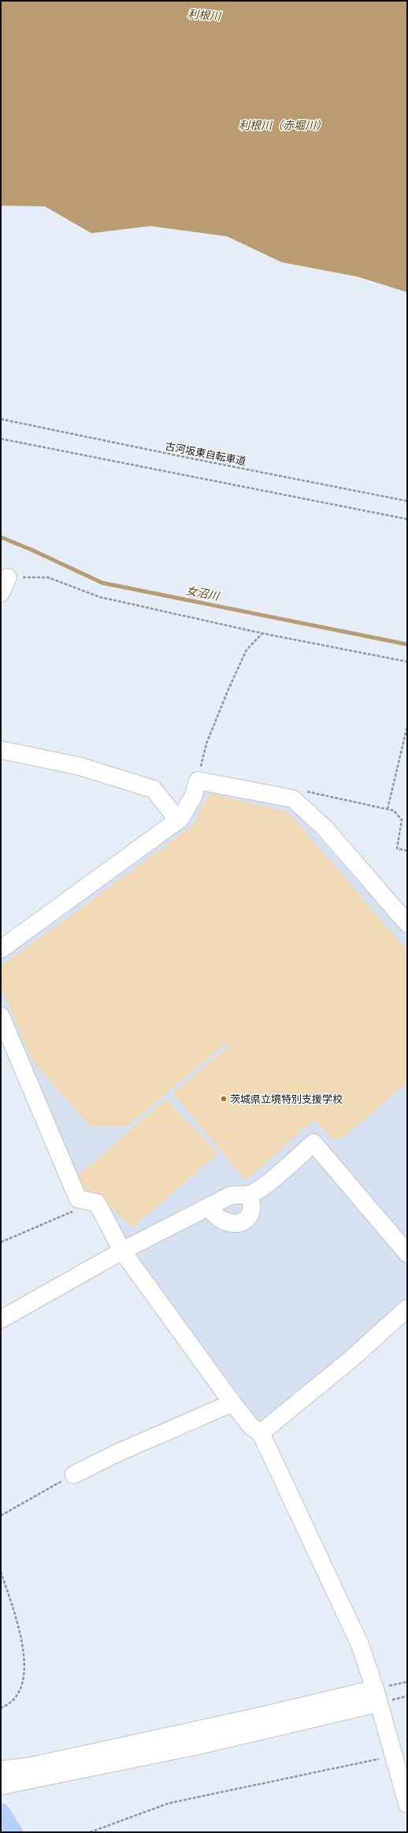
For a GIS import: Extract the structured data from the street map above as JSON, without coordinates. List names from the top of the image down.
{
  "streets": {
    "path": ["古河坂東自転車道"]
  },
  "water": ["利根川", "利根川（赤堀川）", "女沼川"],
  "places": ["茨城県立境特別支援学校"]
}
